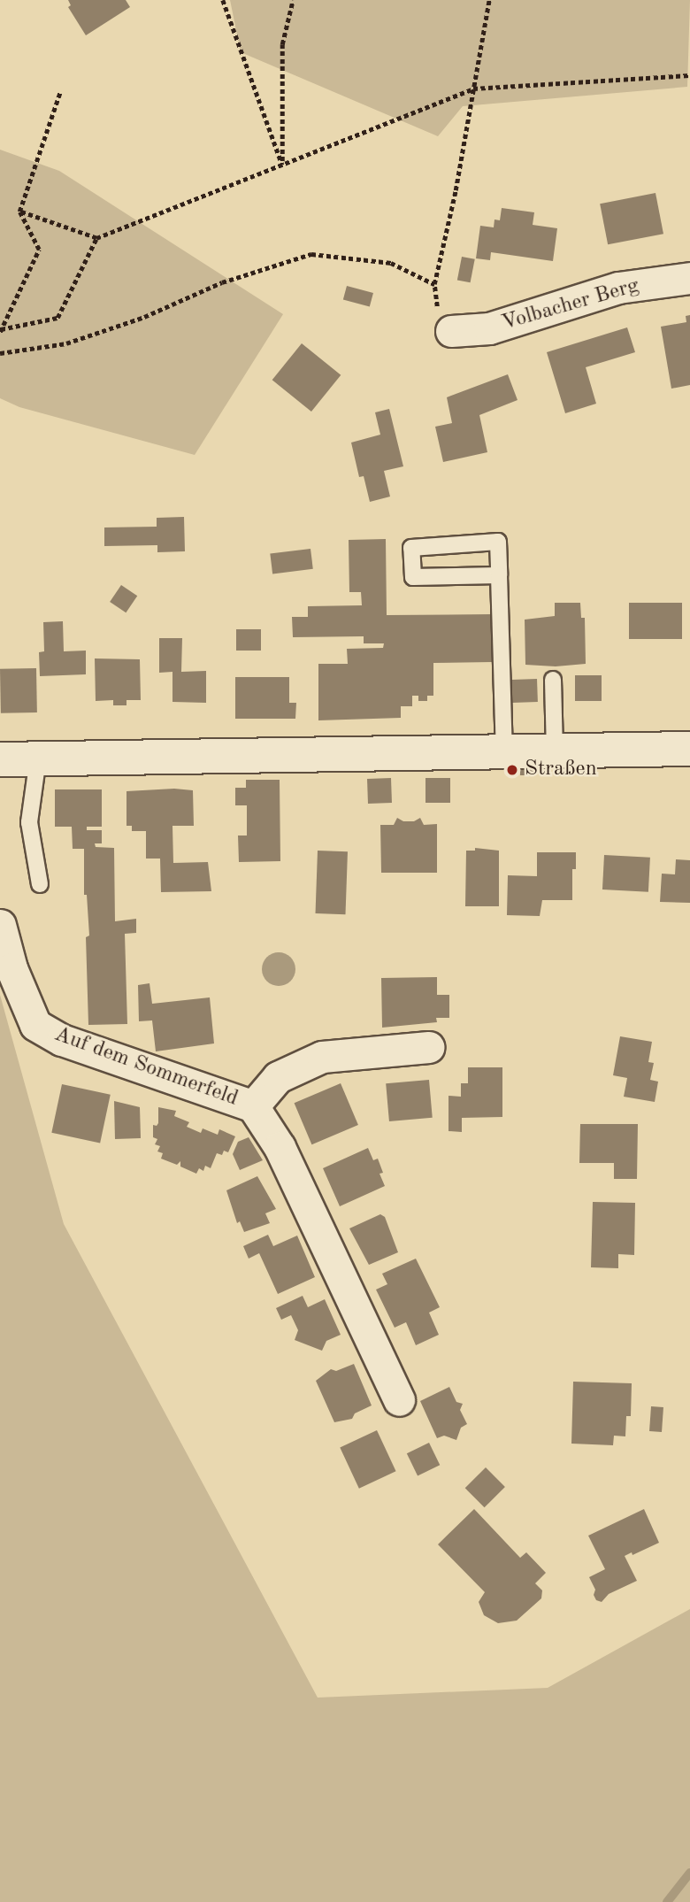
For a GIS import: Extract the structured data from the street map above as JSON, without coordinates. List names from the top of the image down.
{
  "streets": {
    "street": ["Volbacher Berg", "Auf dem Sommerfeld"]
  },
  "places": ["Straßen"]
}
